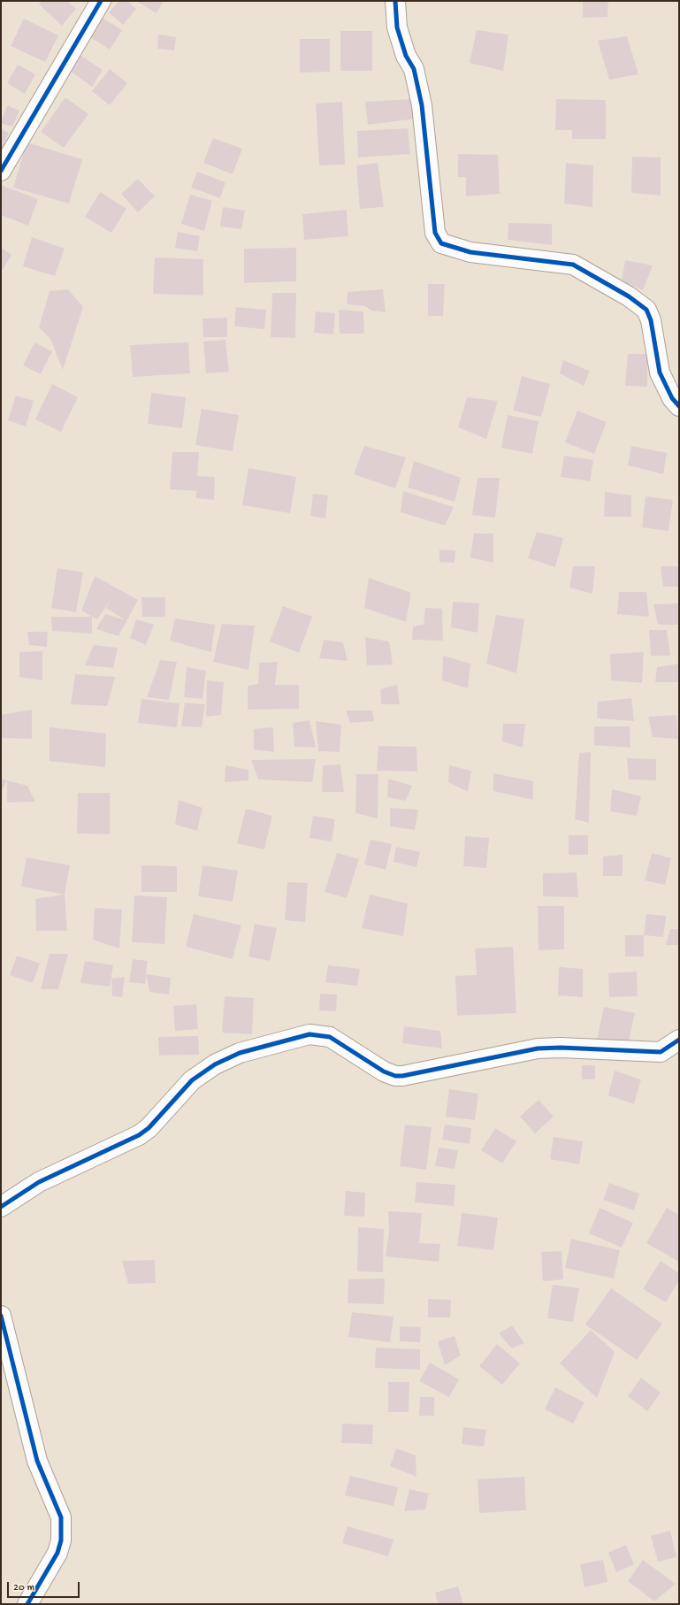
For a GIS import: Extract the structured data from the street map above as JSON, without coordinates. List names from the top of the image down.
{
  "scale_bar": "20 m"
}
